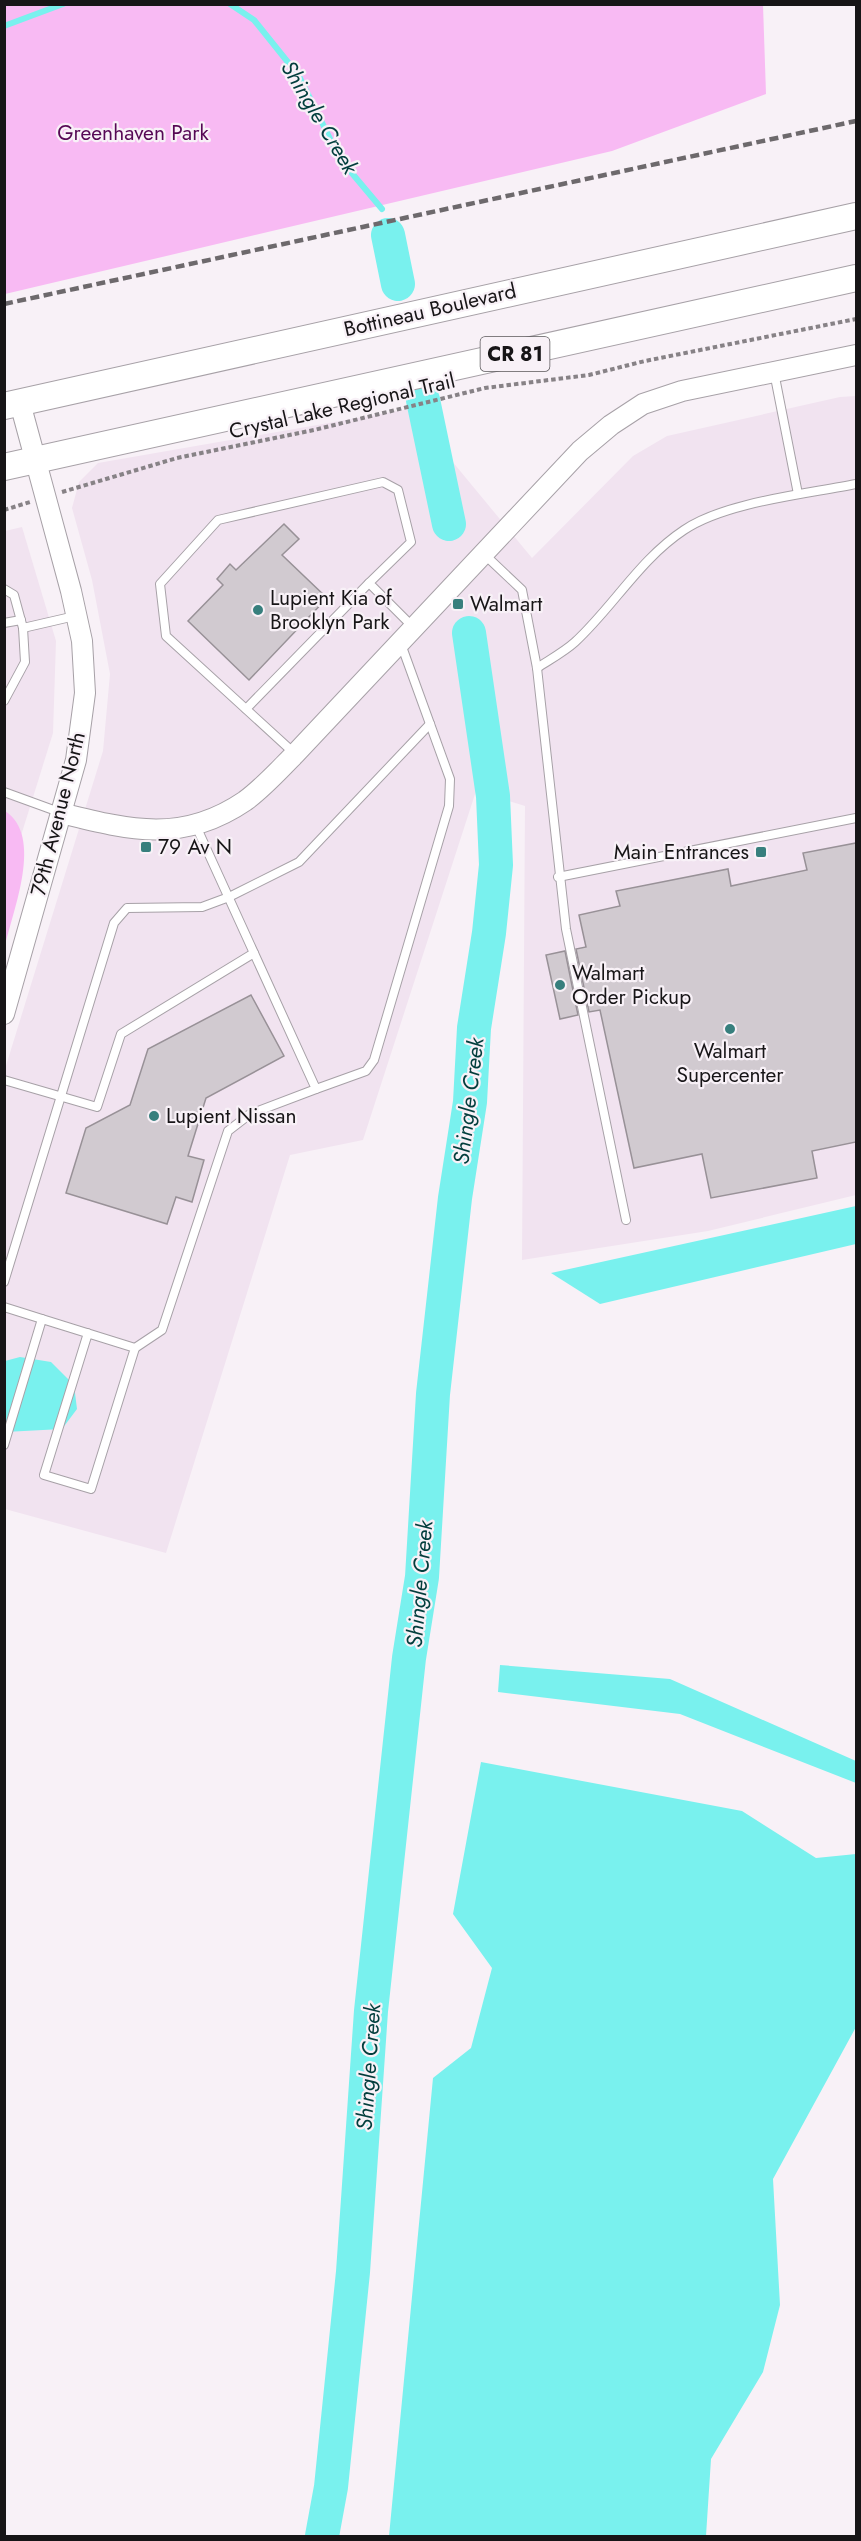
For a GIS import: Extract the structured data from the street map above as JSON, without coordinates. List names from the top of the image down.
{
  "streets": {
    "highway": ["Bottineau Boulevard", "CR 81"],
    "street": ["79th Avenue North"],
    "path": ["Crystal Lake Regional Trail"]
  },
  "crossings": [
    ["Bottineau Boulevard", "79th Avenue North"],
    ["CR 81", "79th Avenue North"]
  ],
  "water": ["Shingle Creek"],
  "parks": ["Greenhaven Park"],
  "places": {
    "transit": ["Walmart", "79 Av N", "Main Entrances"],
    "other": [
      "Lupient Kia of Brooklyn Park",
      "Walmart Order Pickup",
      "Walmart Supercenter",
      "Lupient Nissan"
    ]
  }
}
